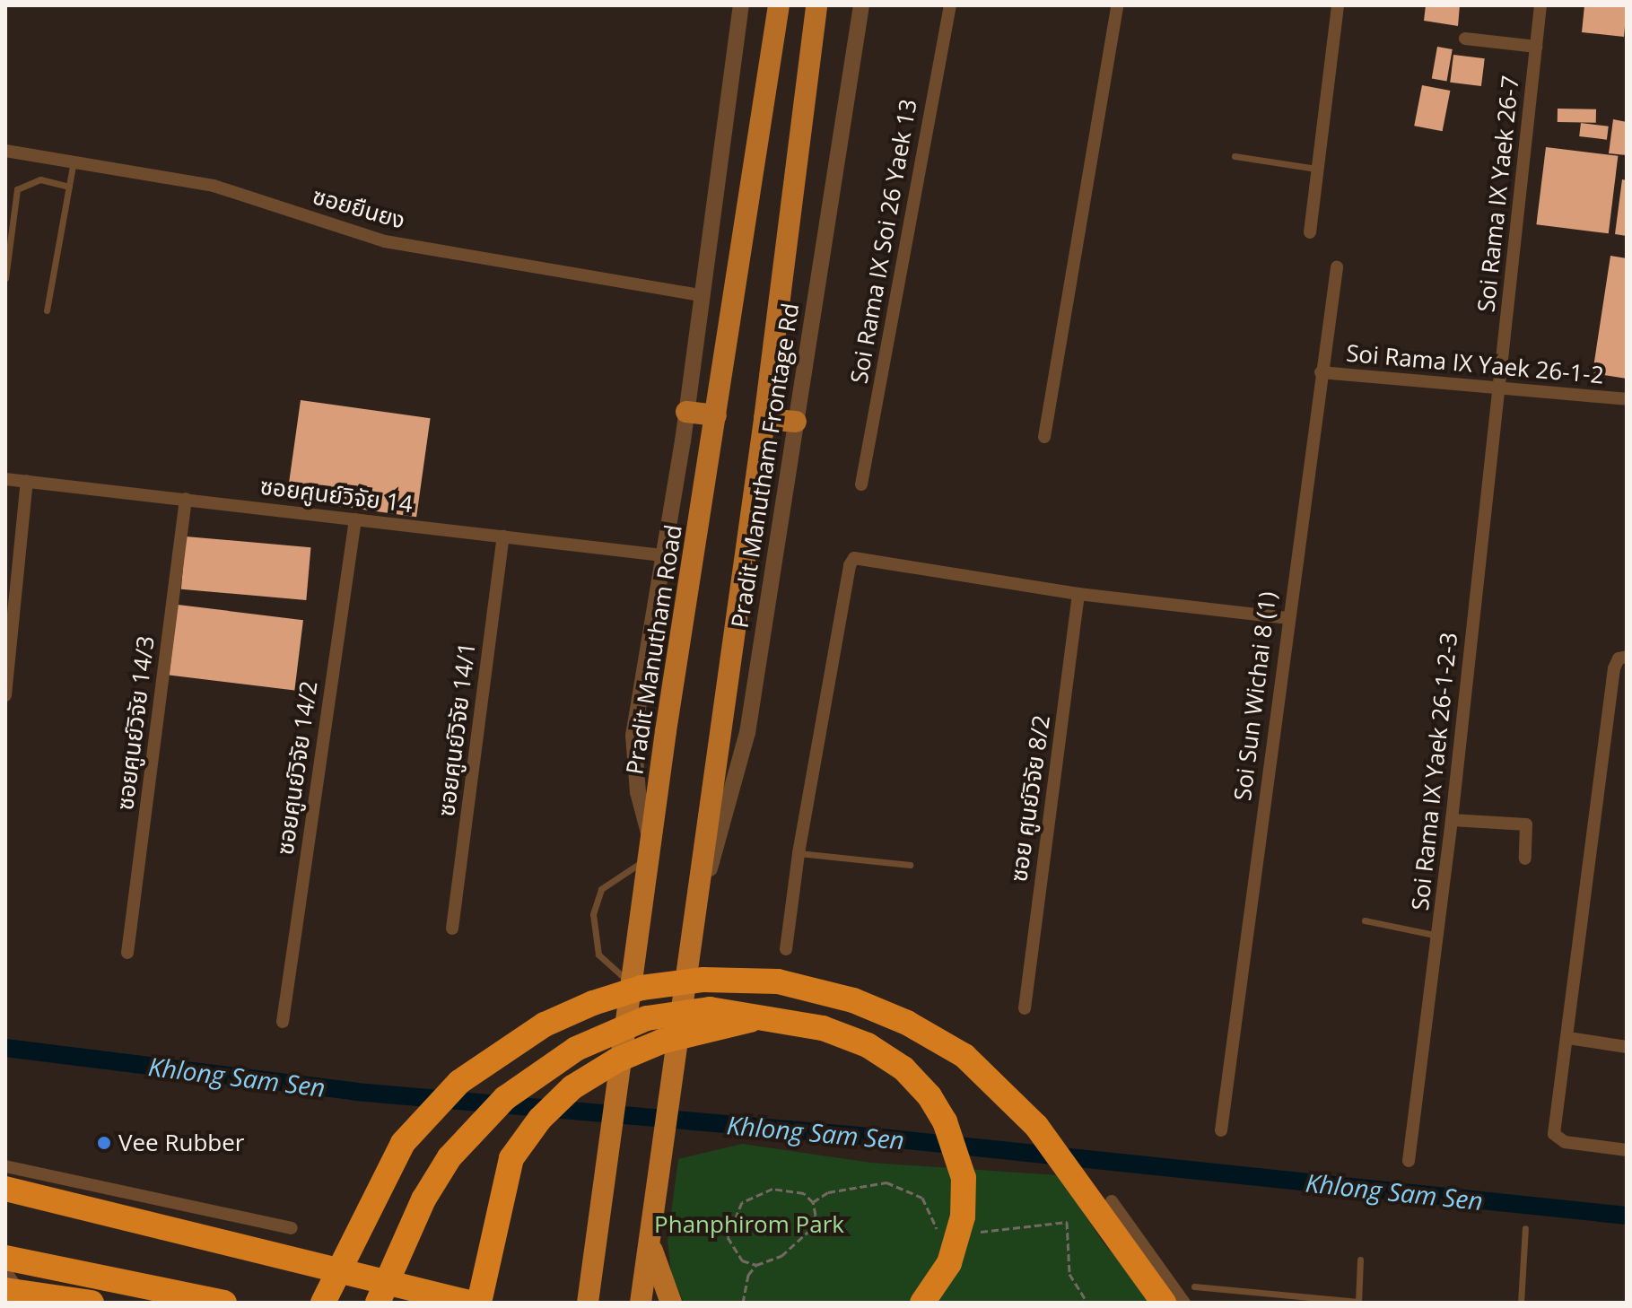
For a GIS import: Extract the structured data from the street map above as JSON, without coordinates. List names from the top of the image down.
{
  "streets": {
    "main road": ["Pradit Manutham Road"],
    "street": [
      "Soi Rama IX Yaek 26-7",
      "ซอยยืนยง",
      "Soi Rama IX Soi 26 Yaek 13",
      "Soi Rama IX Yaek 26-1-2",
      "Pradit Manutham Frontage Rd",
      "ซอยศูนย์วิจัย 14",
      "Soi Sun Wichai 8 (1)",
      "ซอยศูนย์วิจัย 14/3",
      "ซอยศูนย์วิจัย 14/1",
      "ซอยศูนย์วิจัย 14/2",
      "Soi Rama IX Yaek 26-1-2-3",
      "ซอย ศูนย์วิจัย 8/2"
    ]
  },
  "crossings": [
    ["Soi Rama IX Yaek 26-7", "Soi Rama IX Yaek 26-1-2"],
    ["Soi Rama IX Yaek 26-7", "Soi Rama IX Yaek 26-1-2-3"],
    ["Soi Rama IX Yaek 26-1-2", "Soi Sun Wichai 8 (1)"],
    ["Soi Rama IX Yaek 26-1-2", "Soi Rama IX Yaek 26-1-2-3"],
    ["ซอยศูนย์วิจัย 14", "ซอยศูนย์วิจัย 14/3"],
    ["ซอยศูนย์วิจัย 14", "ซอยศูนย์วิจัย 14/1"],
    ["ซอยศูนย์วิจัย 14", "ซอยศูนย์วิจัย 14/2"]
  ],
  "water": ["Khlong Sam Sen"],
  "parks": ["Phanphirom Park"],
  "places": ["Vee Rubber"]
}
